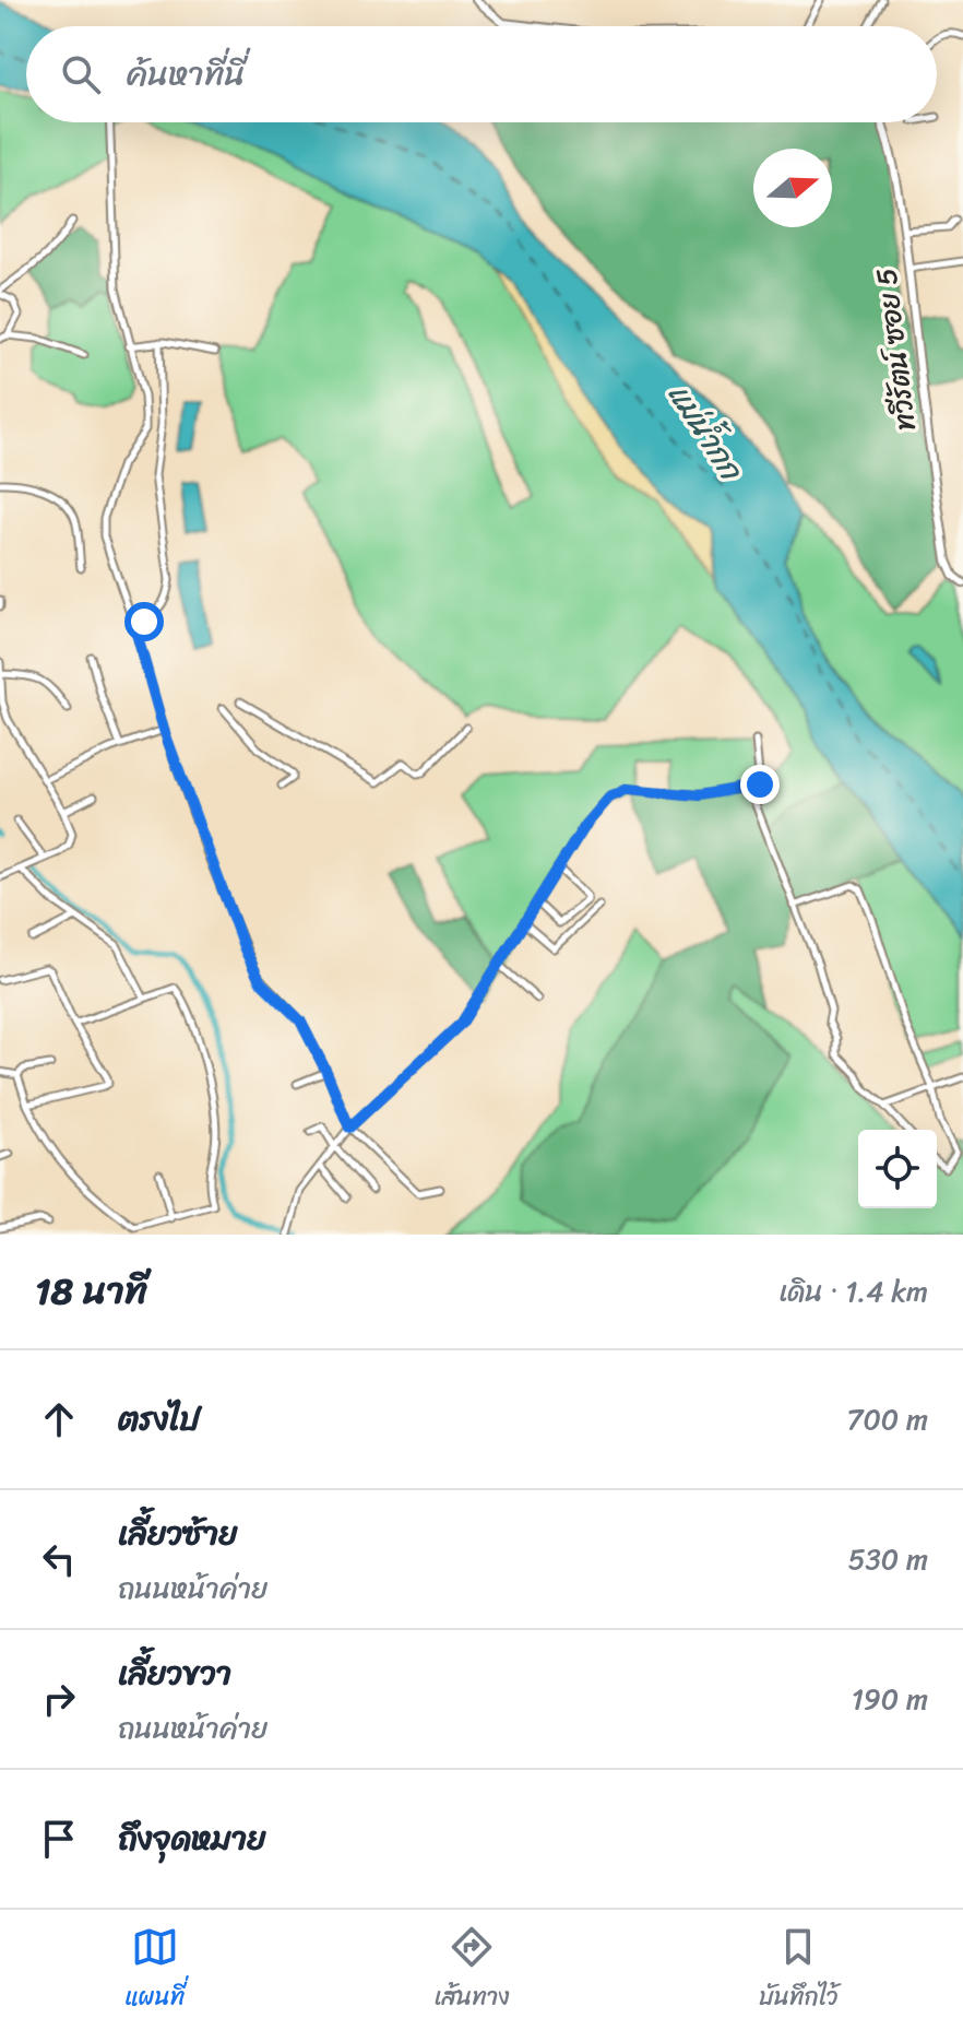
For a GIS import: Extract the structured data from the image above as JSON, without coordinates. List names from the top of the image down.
{
  "streets": {
    "street": ["ทวีรัตน์ ซอย 5"]
  },
  "water": ["แม่น้ำกก"],
  "north": "right",
  "page": {
    "search": "ค้นหาที่นี่",
    "heading": ["18 นาที", "เดิน · 1.4 km"],
    "list": [
      ["ตรงไป", "700 m"],
      ["เลี้ยวซ้าย", "ถนนหน้าค่าย", "530 m"],
      ["เลี้ยวขวา", "ถนนหน้าค่าย", "190 m"],
      "ถึงจุดหมาย"
    ],
    "nav": ["แผนที่", "เส้นทาง", "บันทึกไว้"]
  }
}
